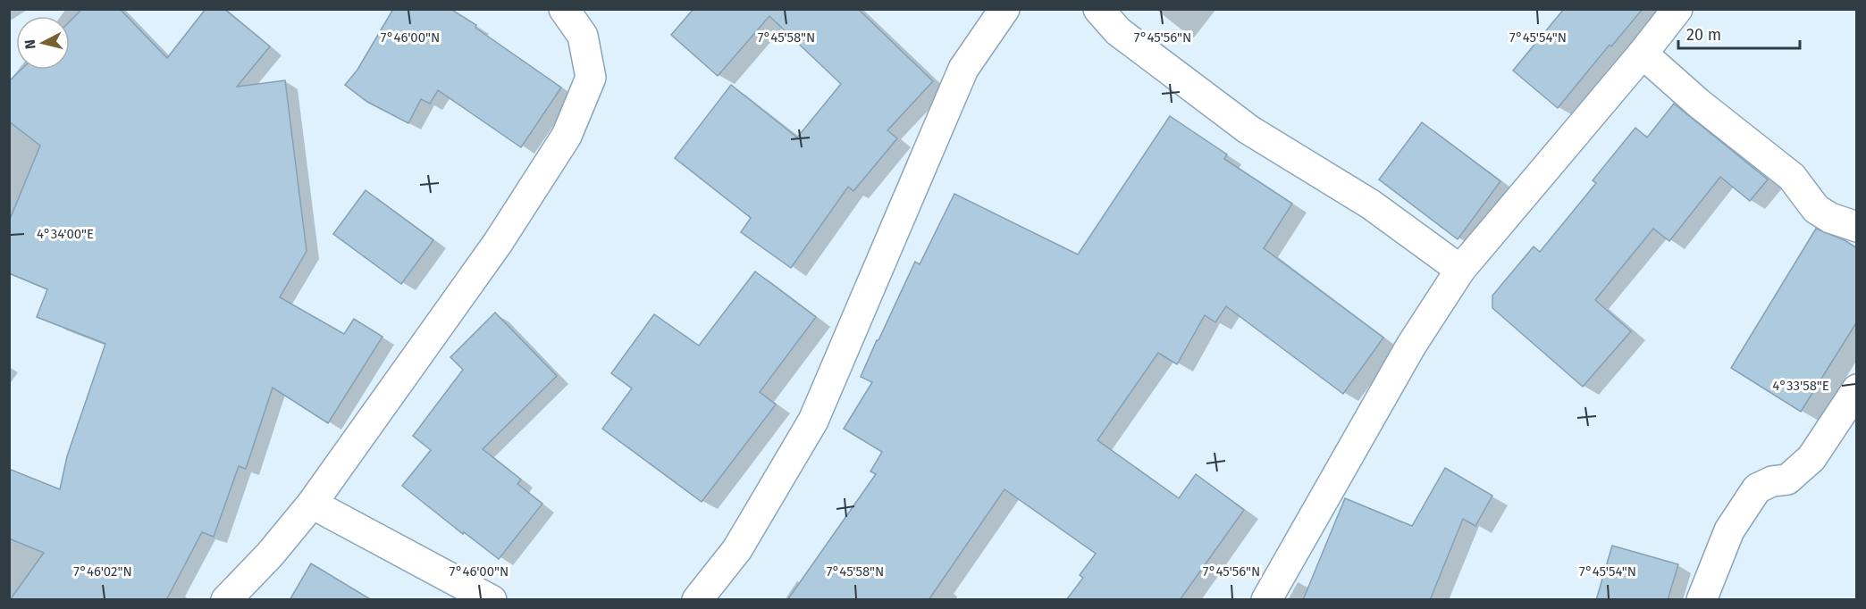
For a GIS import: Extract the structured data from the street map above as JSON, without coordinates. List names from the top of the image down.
{
  "scale_bar": "20 m",
  "north": "left",
  "coordinates": [
    "7°46'00\"N",
    "7°45'58\"N",
    "7°45'56\"N",
    "7°45'54\"N",
    "4°34'00\"E",
    "4°33'58\"E",
    "7°46'02\"N"
  ]
}
